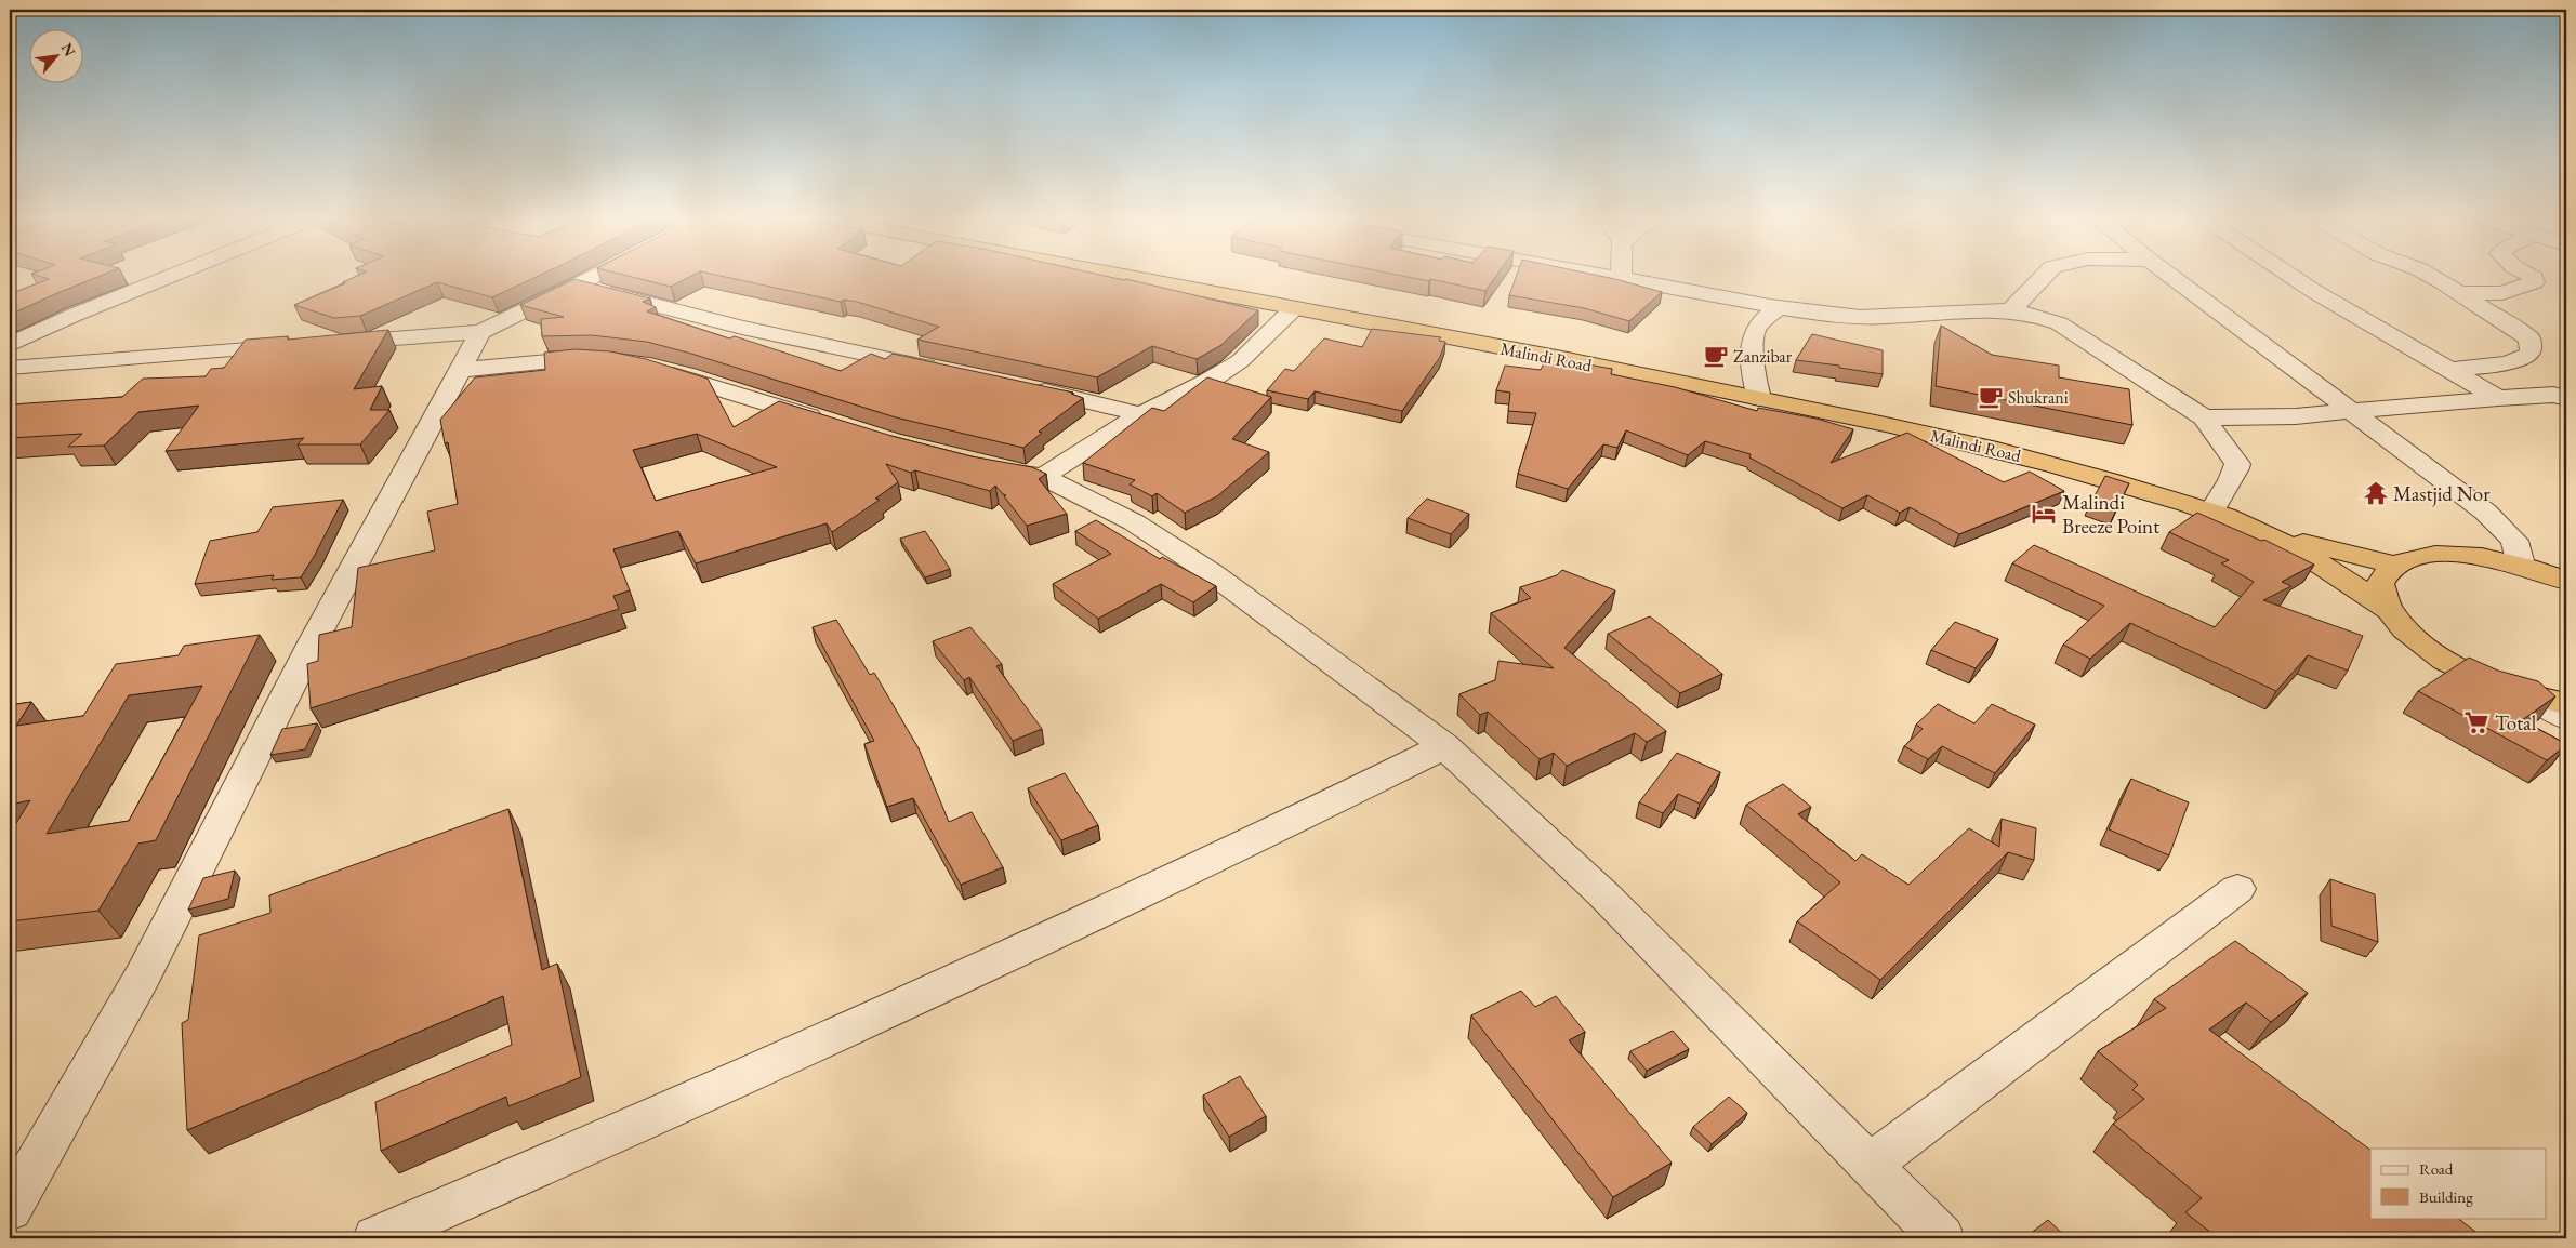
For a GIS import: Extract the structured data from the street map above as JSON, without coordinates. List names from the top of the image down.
{
  "streets": {
    "highway": ["Malindi Road"]
  },
  "places": {
    "cafe": ["Zanzibar", "Shukrani"],
    "temple": ["Mastjid Nor"],
    "hotel": ["Malindi Breeze Point"],
    "supermarket": ["Total"]
  },
  "legend": ["Road", "Building"],
  "north": "top right"
}
